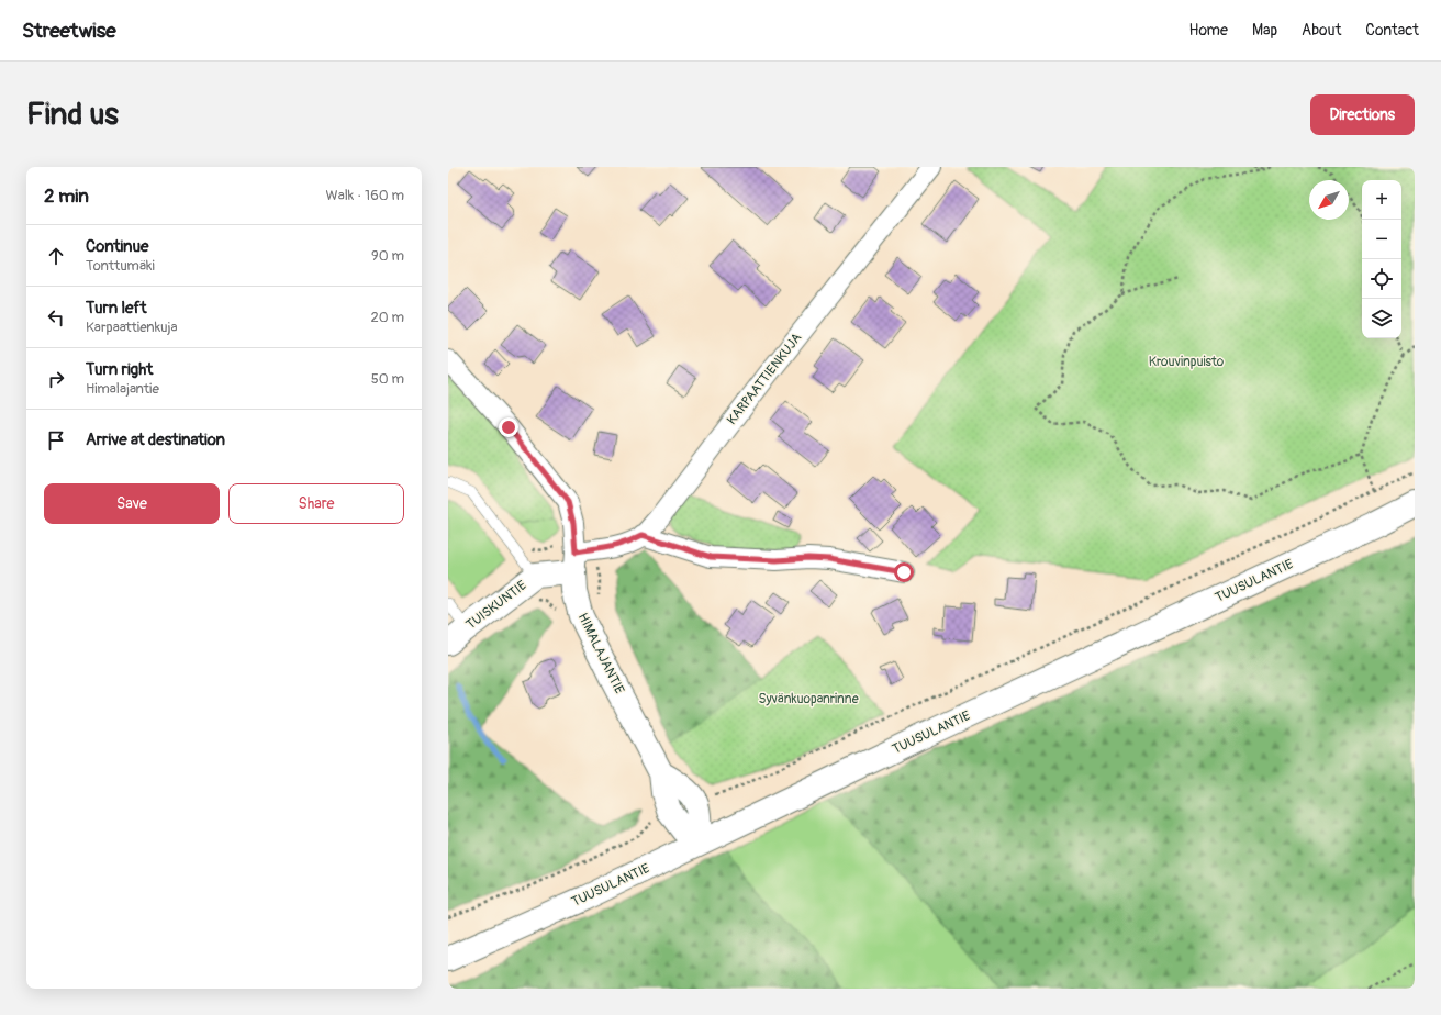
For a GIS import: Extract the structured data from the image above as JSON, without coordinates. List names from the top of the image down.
{
  "streets": {
    "main road": ["TUUSULANTIE", "TUISKUNTIE", "HIMALAJANTIE"],
    "street": ["KARPAATTIENKUJA"]
  },
  "crossings": [
    ["KARPAATTIENKUJA", "TUISKUNTIE"],
    ["KARPAATTIENKUJA", "HIMALAJANTIE"],
    ["TUUSULANTIE", "HIMALAJANTIE"],
    ["TUISKUNTIE", "HIMALAJANTIE"]
  ],
  "parks": ["Krouvinpuisto", "Syvänkuopanrinne"],
  "north": "bottom left",
  "page": {
    "header": "Streetwise",
    "nav": [
      "Home",
      "Map",
      "About",
      "Contact"
    ],
    "buttons": [
      "Directions",
      ["Save", "Share"]
    ],
    "title": "Find us",
    "heading": ["2 min", "Walk · 160 m"],
    "map_buttons": ["+", "−"],
    "list": [
      ["Continue", "Tonttumäki", "90 m"],
      ["Turn left", "Karpaattienkuja", "20 m"],
      ["Turn right", "Himalajantie", "50 m"],
      "Arrive at destination"
    ]
  }
}
